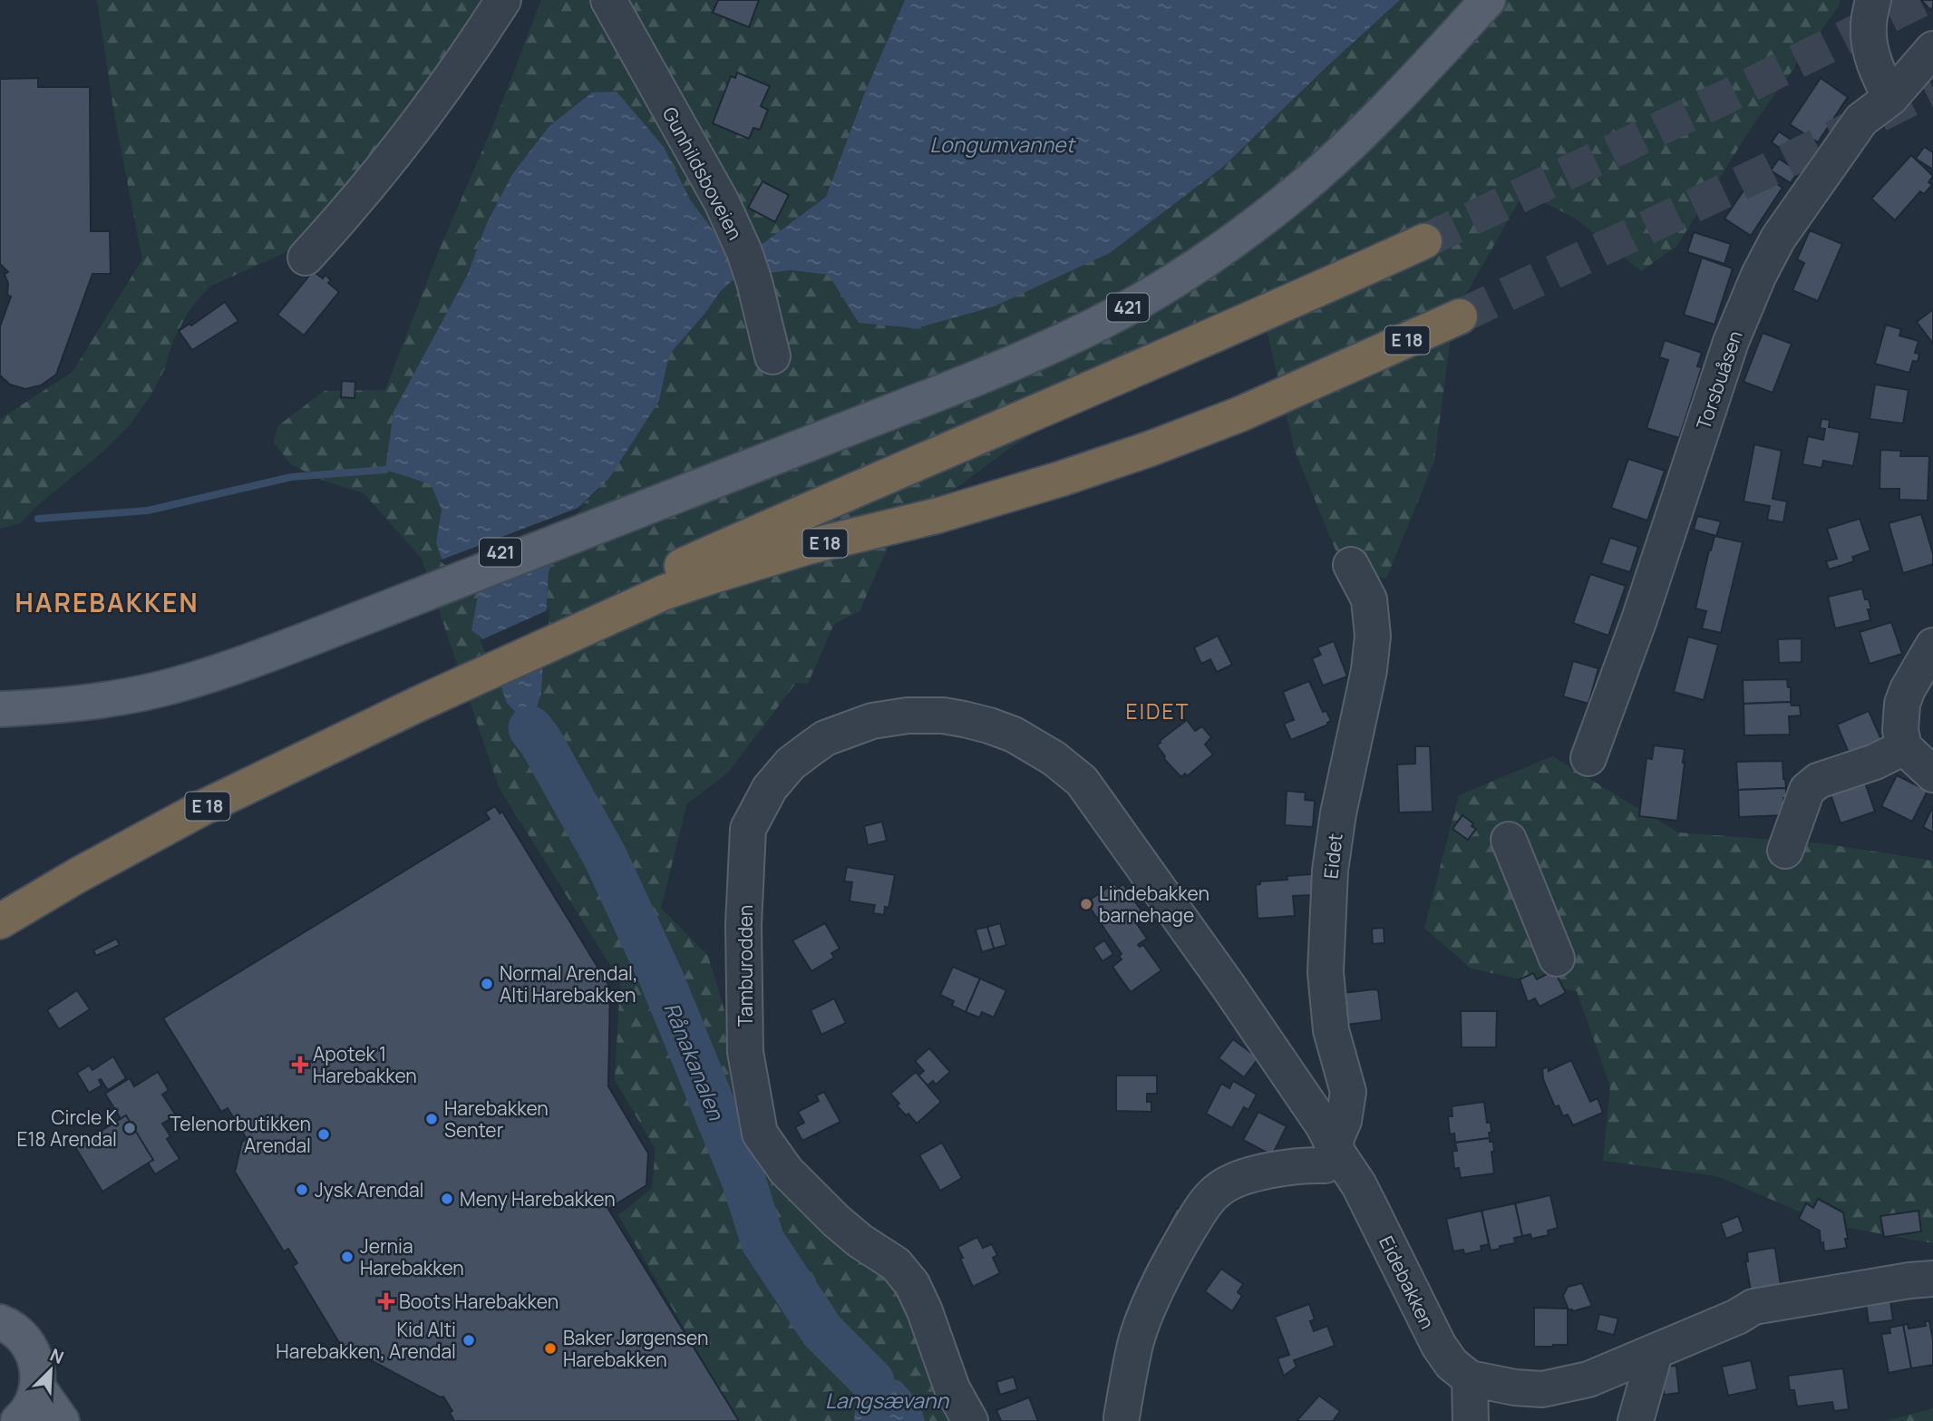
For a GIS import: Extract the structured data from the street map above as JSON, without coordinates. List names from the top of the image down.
{
  "streets": {
    "highway": ["E 18"],
    "main road": ["421"],
    "street": [
      "Gunhildsboveien",
      "Torsbuåsen",
      "Eidet",
      "Tamburodden",
      "Eidebakken"
    ]
  },
  "crossings": [
    ["Eidet", "Eidebakken"],
    ["Tamburodden", "Eidebakken"]
  ],
  "districts": ["HAREBAKKEN", "EIDET"],
  "water": ["Longumvannet", "Rånakanalen", "Langsævann"],
  "places": {
    "other": [
      "Lindebakken barnehage",
      "Normal Arendal, Alti Harebakken",
      "Harebakken Senter",
      "Circle K E18 Arendal",
      "Telenorbutikken Arendal",
      "Jysk Arendal",
      "Meny Harebakken",
      "Jernia Harebakken",
      "Kid Alti Harebakken, Arendal",
      "Baker Jørgensen Harebakken"
    ],
    "health": ["Apotek 1 Harebakken", "Boots Harebakken"]
  },
  "north": "top right"
}
